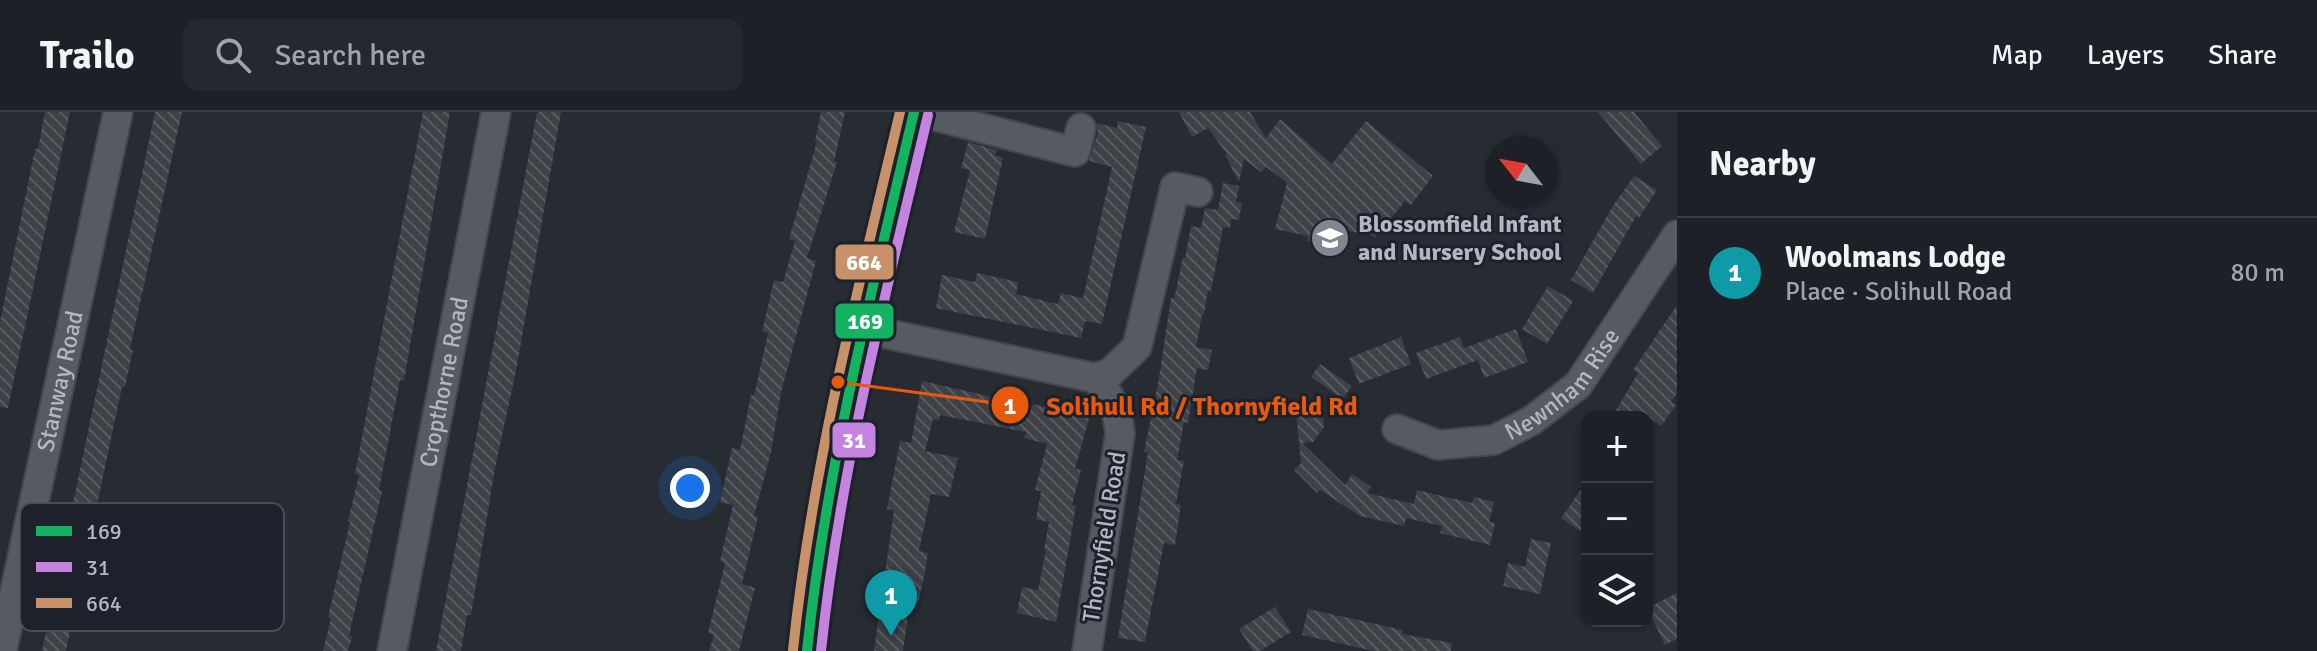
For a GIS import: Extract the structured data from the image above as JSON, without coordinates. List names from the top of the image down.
{
  "streets": {
    "street": [
      "Newnham Rise",
      "Stanway Road",
      "Cropthorne Road",
      "Thornyfield Road"
    ]
  },
  "places": {
    "school or university": ["Blossomfield Infant and Nursery School"],
    "other": ["Solihull Rd / Thornyfield Rd"]
  },
  "lines": ["transit line 169", "transit line 664", "transit line 31"],
  "legend": ["169", "31", "664"],
  "north": "top left",
  "page": {
    "header": "Trailo",
    "search": "Search here",
    "nav": ["Map", "Layers", "Share"],
    "heading": "Nearby",
    "list": [
      {
        "mark": "1",
        "name": "Woolmans Lodge",
        "note": "Place · Solihull Road",
        "value": "80 m"
      }
    ],
    "map_buttons": ["+", "−"],
    "pins": "1"
  }
}
